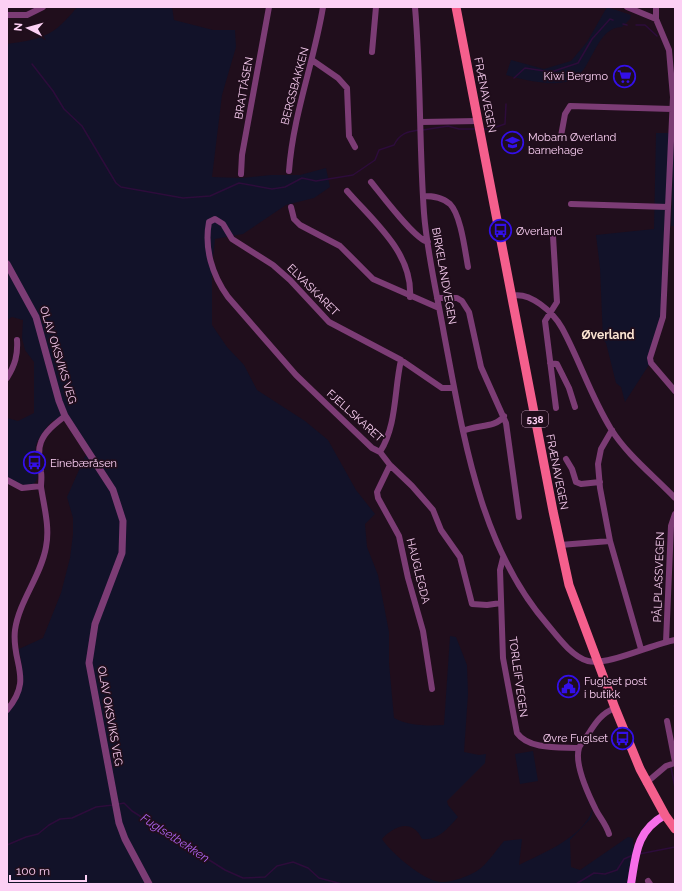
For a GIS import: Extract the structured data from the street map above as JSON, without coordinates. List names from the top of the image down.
{
  "streets": {
    "main road": ["FRÆNAVEGEN", "538"],
    "street": [
      "BERGSBAKKEN",
      "BRATTÅSEN",
      "BIRKELANDVEGEN",
      "ELVASKARET",
      "OLAV OKSVIKS VEG",
      "FJELLSKARET",
      "HAUGLEGDA",
      "PÅLPLASSVEGEN",
      "TORLEIFVEGEN"
    ]
  },
  "crossings": [
    ["FRÆNAVEGEN", "BIRKELANDVEGEN"],
    ["BIRKELANDVEGEN", "ELVASKARET"],
    ["BIRKELANDVEGEN", "TORLEIFVEGEN"],
    ["ELVASKARET", "FJELLSKARET"],
    ["FJELLSKARET", "HAUGLEGDA"],
    ["FJELLSKARET", "TORLEIFVEGEN"]
  ],
  "districts": ["Øverland"],
  "water": ["Fuglsetbekken"],
  "places": {
    "supermarket": ["Kiwi Bergmo"],
    "school or university": ["Mobarn Øverland barnehage"],
    "bus stop": ["Øverland", "Einebæråsen", "Øvre Fuglset"],
    "public building": ["Fuglset post i butikk"]
  },
  "scale_bar": "100 m",
  "north": "left"
}
